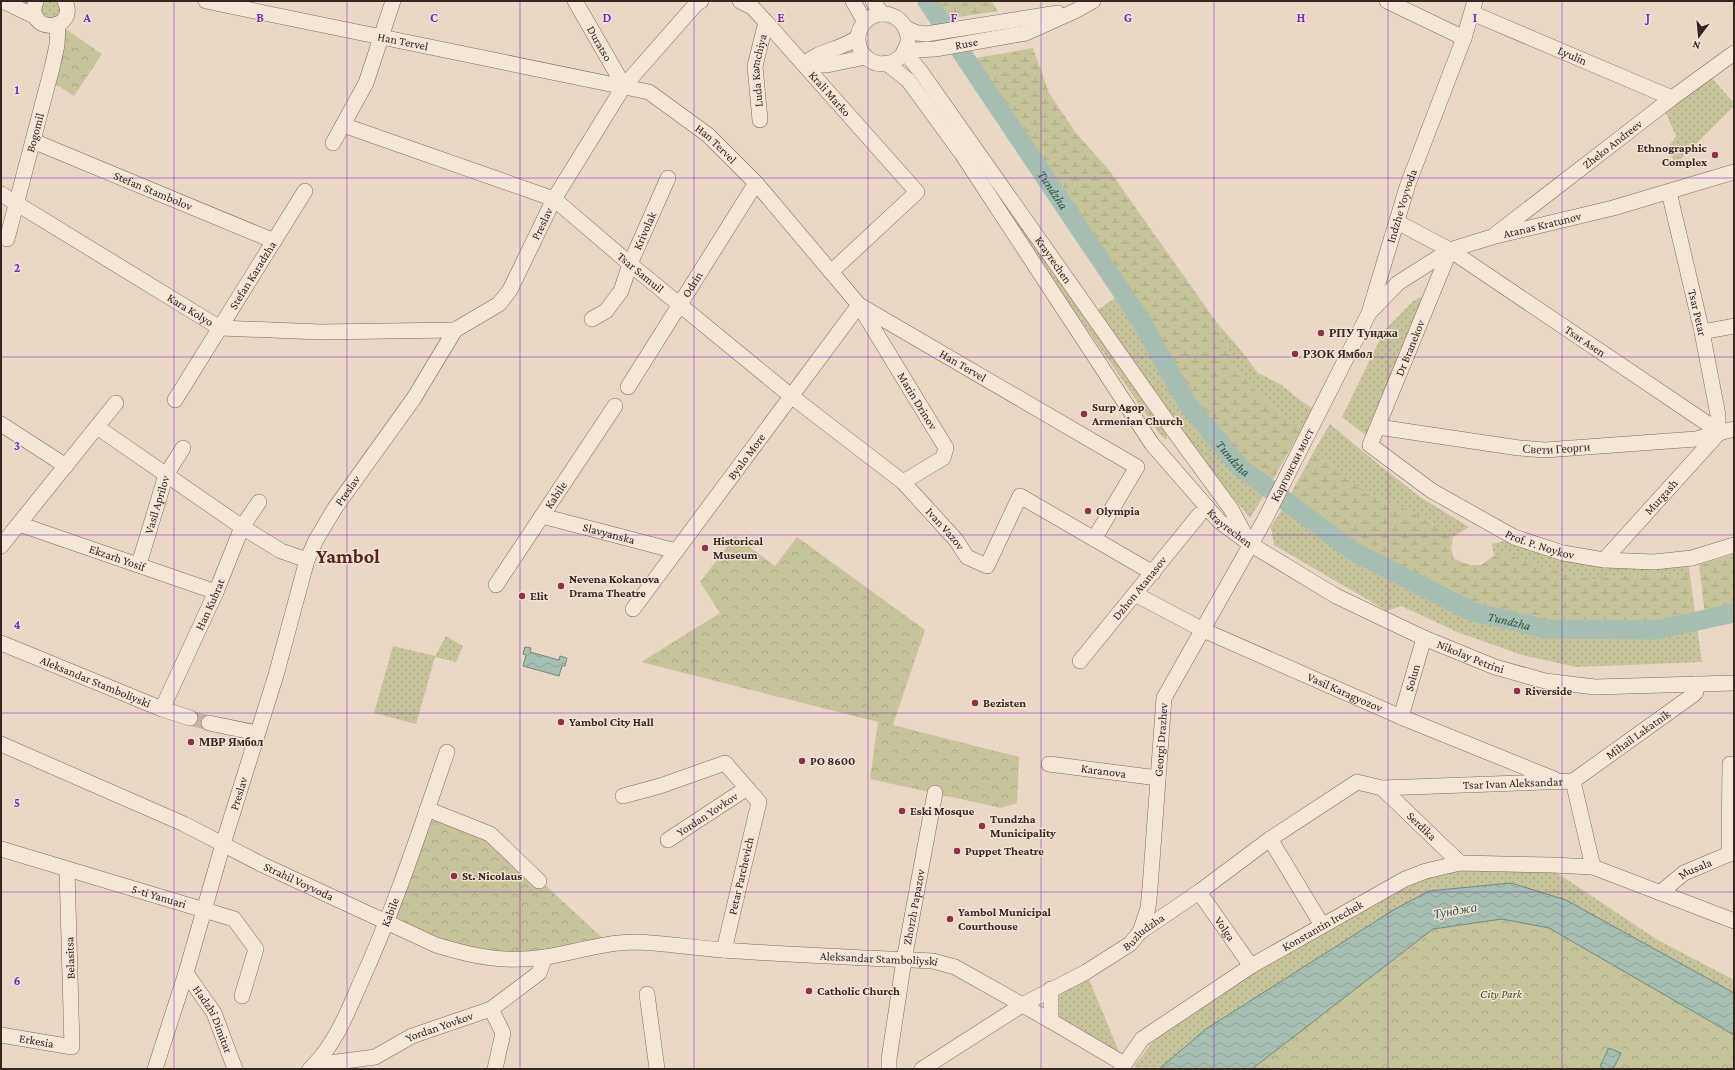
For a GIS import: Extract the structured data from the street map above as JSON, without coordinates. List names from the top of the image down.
{
  "streets": {
    "street": [
      "Han Tervel",
      "Duratso",
      "Ruse",
      "Lyulin",
      "Luda Kamchiya",
      "Krali Marko",
      "Bogomil",
      "Zheko Andreev",
      "Stefan Stambolov",
      "Indzhe Voyvoda",
      "Preslav",
      "Atanas Kratunov",
      "Krivolak",
      "Krayrechen",
      "Tsar Samuil",
      "Stefan Karadzha",
      "Odrin",
      "Kara Kolyo",
      "Tsar Petar",
      "Tsar Asen",
      "Dr Branekov",
      "Marin Drinov",
      "Свети Георги",
      "Byalo More",
      "Каргонски мост",
      "Kabile",
      "Murgash",
      "Vasil Aprilov",
      "Ivan Vazov",
      "Slavyanska",
      "Prof. P. Noykov",
      "Ekzarh Yosif",
      "Dzhon Atanasov",
      "Han Kubrat",
      "Nikolay Petrini",
      "Solun",
      "Aleksandar Stamboliyski",
      "Vasil Karagyozov",
      "Mihail Lakatnik",
      "Georgi Drazhev",
      "Karanova",
      "Tsar Ivan Aleksandar",
      "Yordan Yovkov",
      "Serdika",
      "Musala",
      "Petar Parchevich",
      "Strahil Voyvoda",
      "5-ti Yanuari",
      "Zhorzh Papazov",
      "Konstantin Irechek",
      "Volga",
      "Buzludzha",
      "Belasitsa",
      "Hadzhi Dimitar",
      "Erkesia"
    ]
  },
  "crossings": [
    ["Han Tervel", "Duratso"],
    ["Han Tervel", "Krali Marko"],
    ["Han Tervel", "Preslav"],
    ["Han Tervel", "Odrin"],
    ["Han Tervel", "Marin Drinov"],
    ["Han Tervel", "Byalo More"],
    ["Han Tervel", "Ivan Vazov"],
    ["Duratso", "Preslav"],
    ["Ruse", "Krayrechen"],
    ["Lyulin", "Zheko Andreev"],
    ["Lyulin", "Indzhe Voyvoda"],
    ["Luda Kamchiya", "Krali Marko"],
    ["Bogomil", "Stefan Stambolov"],
    ["Bogomil", "Kara Kolyo"],
    ["Zheko Andreev", "Atanas Kratunov"],
    ["Stefan Stambolov", "Stefan Karadzha"],
    ["Indzhe Voyvoda", "Atanas Kratunov"],
    ["Indzhe Voyvoda", "Tsar Asen"],
    ["Indzhe Voyvoda", "Каргонски мост"],
    ["Preslav", "Tsar Samuil"],
    ["Preslav", "Kara Kolyo"],
    ["Preslav", "Strahil Voyvoda"],
    ["Preslav", "5-ti Yanuari"],
    ["Preslav", "Hadzhi Dimitar"],
    ["Atanas Kratunov", "Tsar Petar"],
    ["Atanas Kratunov", "Tsar Asen"],
    ["Atanas Kratunov", "Dr Branekov"],
    ["Krivolak", "Tsar Samuil"],
    ["Krayrechen", "Каргонски мост"],
    ["Krayrechen", "Nikolay Petrini"],
    ["Krayrechen", "Georgi Drazhev"],
    ["Tsar Samuil", "Odrin"],
    ["Tsar Samuil", "Marin Drinov"],
    ["Tsar Samuil", "Byalo More"],
    ["Tsar Samuil", "Ivan Vazov"],
    ["Stefan Karadzha", "Kara Kolyo"],
    ["Tsar Petar", "Tsar Asen"],
    ["Tsar Petar", "Свети Георги"],
    ["Tsar Petar", "Murgash"],
    ["Tsar Asen", "Dr Branekov"],
    ["Tsar Asen", "Свети Георги"],
    ["Tsar Asen", "Murgash"],
    ["Dr Branekov", "Свети Георги"],
    ["Dr Branekov", "Prof. P. Noykov"],
    ["Marin Drinov", "Byalo More"],
    ["Marin Drinov", "Ivan Vazov"],
    ["Свети Георги", "Murgash"],
    ["Byalo More", "Slavyanska"],
    ["Каргонски мост", "Nikolay Petrini"],
    ["Каргонски мост", "Georgi Drazhev"],
    ["Kabile", "Slavyanska"],
    ["Kabile", "Yordan Yovkov"],
    ["Kabile", "Strahil Voyvoda"],
    ["Murgash", "Prof. P. Noykov"],
    ["Vasil Aprilov", "Ekzarh Yosif"],
    ["Ekzarh Yosif", "Han Kubrat"],
    ["Dzhon Atanasov", "Vasil Karagyozov"],
    ["Han Kubrat", "Aleksandar Stamboliyski"],
    ["Nikolay Petrini", "Solun"],
    ["Nikolay Petrini", "Mihail Lakatnik"],
    ["Nikolay Petrini", "Georgi Drazhev"],
    ["Solun", "Vasil Karagyozov"],
    ["Aleksandar Stamboliyski", "Petar Parchevich"],
    ["Aleksandar Stamboliyski", "Strahil Voyvoda"],
    ["Aleksandar Stamboliyski", "Zhorzh Papazov"],
    ["Aleksandar Stamboliyski", "Konstantin Irechek"],
    ["Aleksandar Stamboliyski", "Buzludzha"],
    ["Vasil Karagyozov", "Mihail Lakatnik"],
    ["Vasil Karagyozov", "Georgi Drazhev"],
    ["Vasil Karagyozov", "Tsar Ivan Aleksandar"],
    ["Mihail Lakatnik", "Tsar Ivan Aleksandar"],
    ["Georgi Drazhev", "Karanova"],
    ["Georgi Drazhev", "Buzludzha"],
    ["Tsar Ivan Aleksandar", "Serdika"],
    ["Tsar Ivan Aleksandar", "Konstantin Irechek"],
    ["Tsar Ivan Aleksandar", "Buzludzha"],
    ["Yordan Yovkov", "Petar Parchevich"],
    ["Yordan Yovkov", "Strahil Voyvoda"],
    ["Serdika", "Konstantin Irechek"],
    ["5-ti Yanuari", "Belasitsa"],
    ["Konstantin Irechek", "Volga"],
    ["Volga", "Buzludzha"],
    ["Belasitsa", "Erkesia"]
  ],
  "districts": ["Yambol"],
  "water": ["Tundzha", "Тунджа"],
  "parks": ["City Park"],
  "places": [
    "Ethnographic Complex",
    "РПУ Тунджа",
    "РЗОК Ямбол",
    "Surp Agop Armenian Church",
    "Olympia",
    "Historical Museum",
    "Nevena Kokanova Drama Theatre",
    "Elit",
    "Riverside",
    "Bezisten",
    "Yambol City Hall",
    "МВР Ямбол",
    "PO 8600",
    "Eski Mosque",
    "Tundzha Municipality",
    "Puppet Theatre",
    "St. Nicolaus",
    "Yambol Municipal Courthouse",
    "Catholic Church"
  ],
  "north": "bottom",
  "grid": {
    "columns": [
      "A",
      "B",
      "C",
      "D",
      "E",
      "F",
      "G",
      "H",
      "I",
      "J"
    ],
    "rows": [
      "1",
      "2",
      "3",
      "4",
      "5",
      "6"
    ]
  }
}
